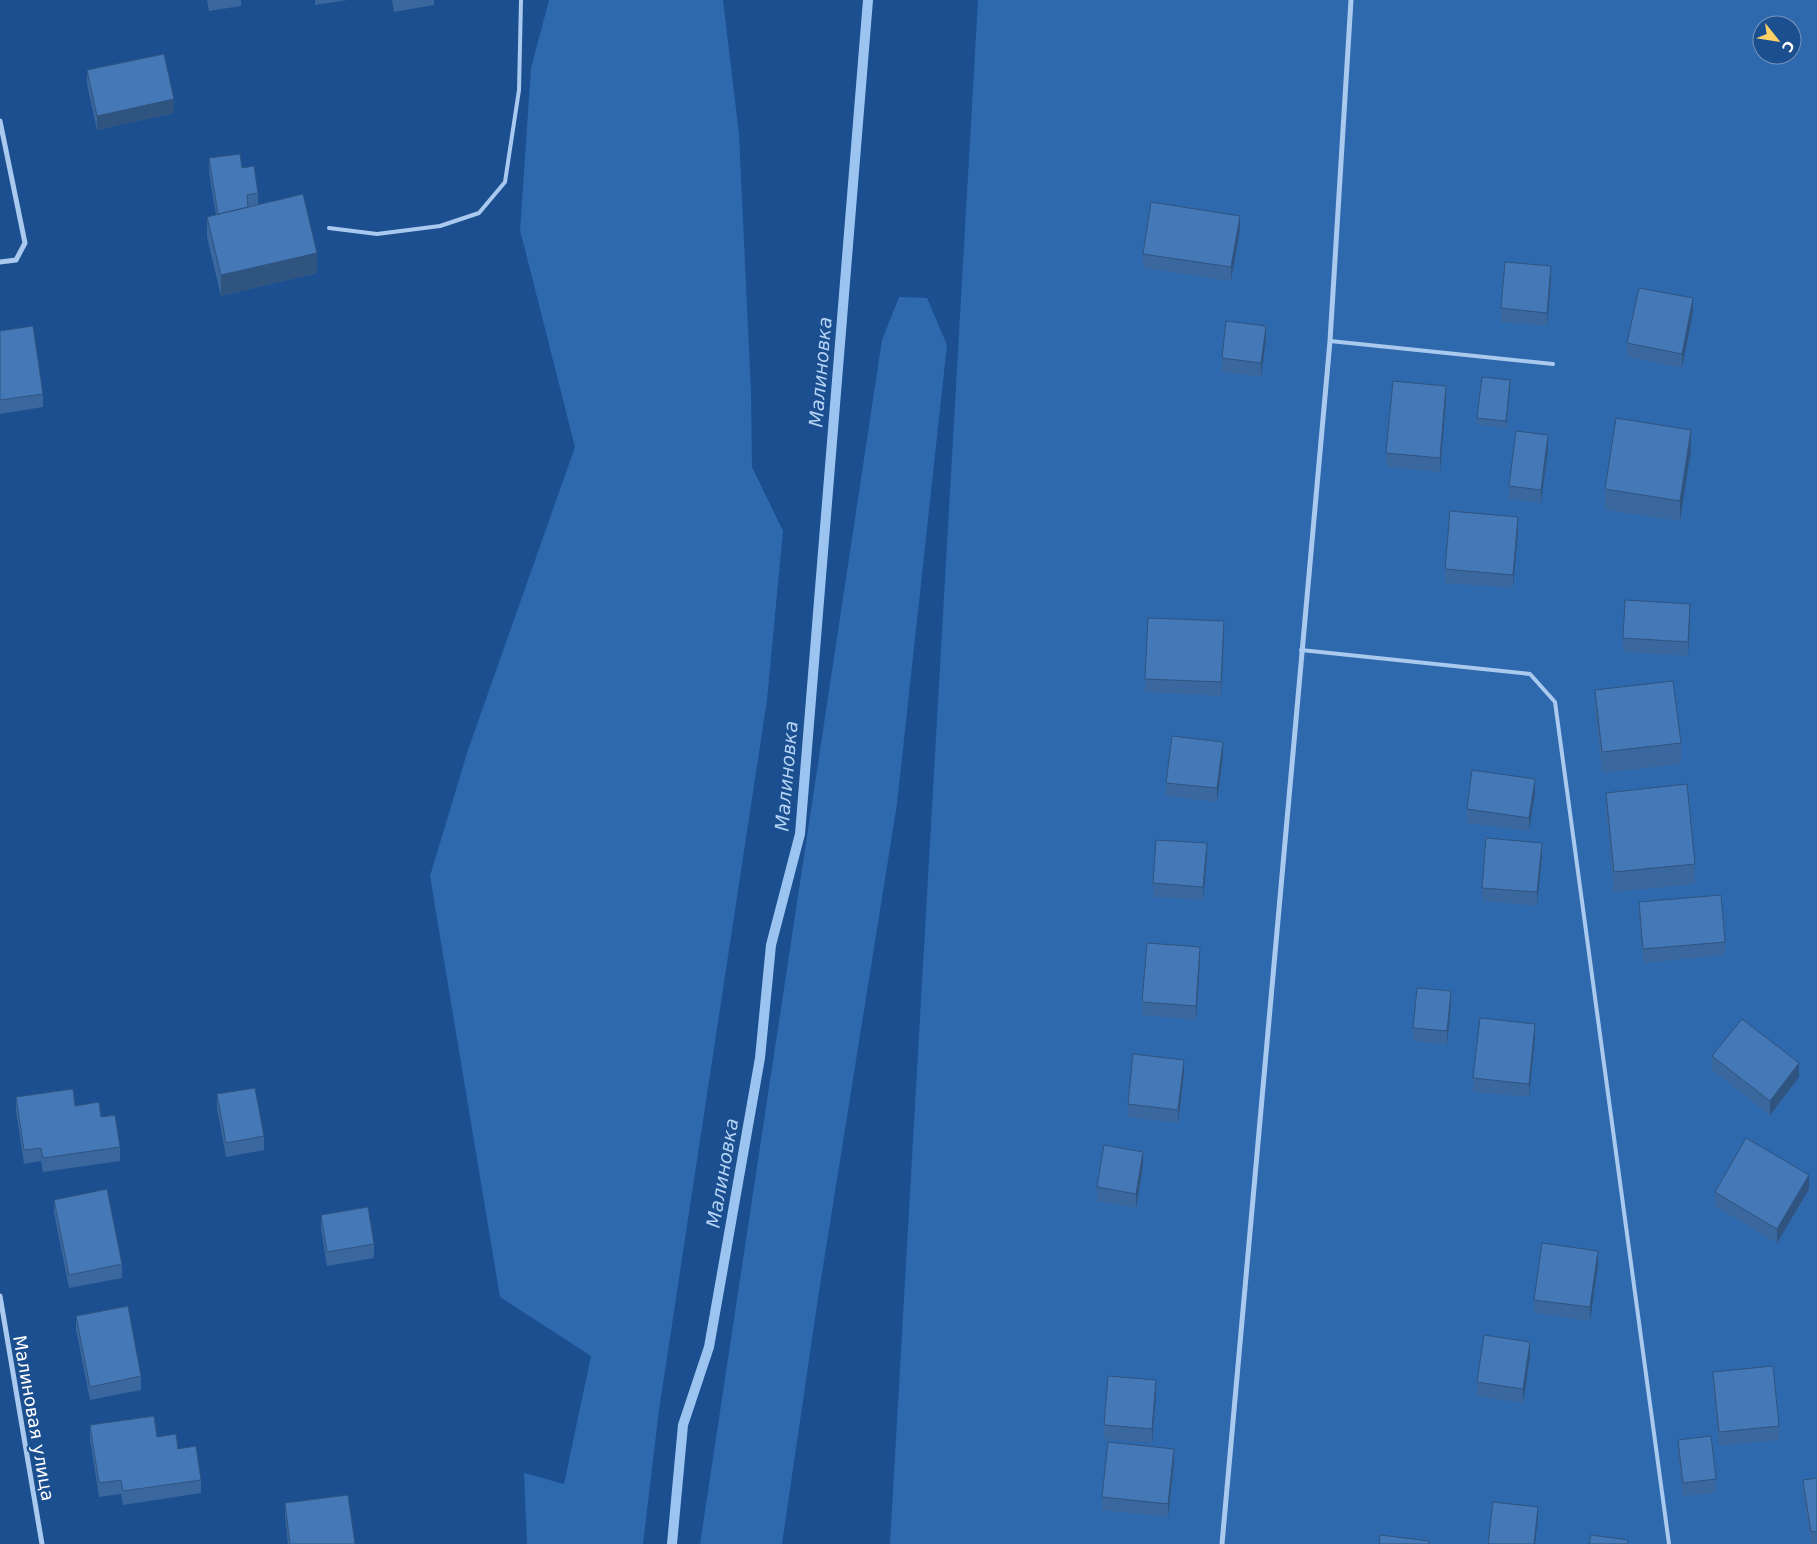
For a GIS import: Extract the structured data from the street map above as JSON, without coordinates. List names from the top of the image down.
{
  "streets": {
    "street": ["Малиновая улица"]
  },
  "water": ["Малиновка"],
  "north": "bottom right"
}
